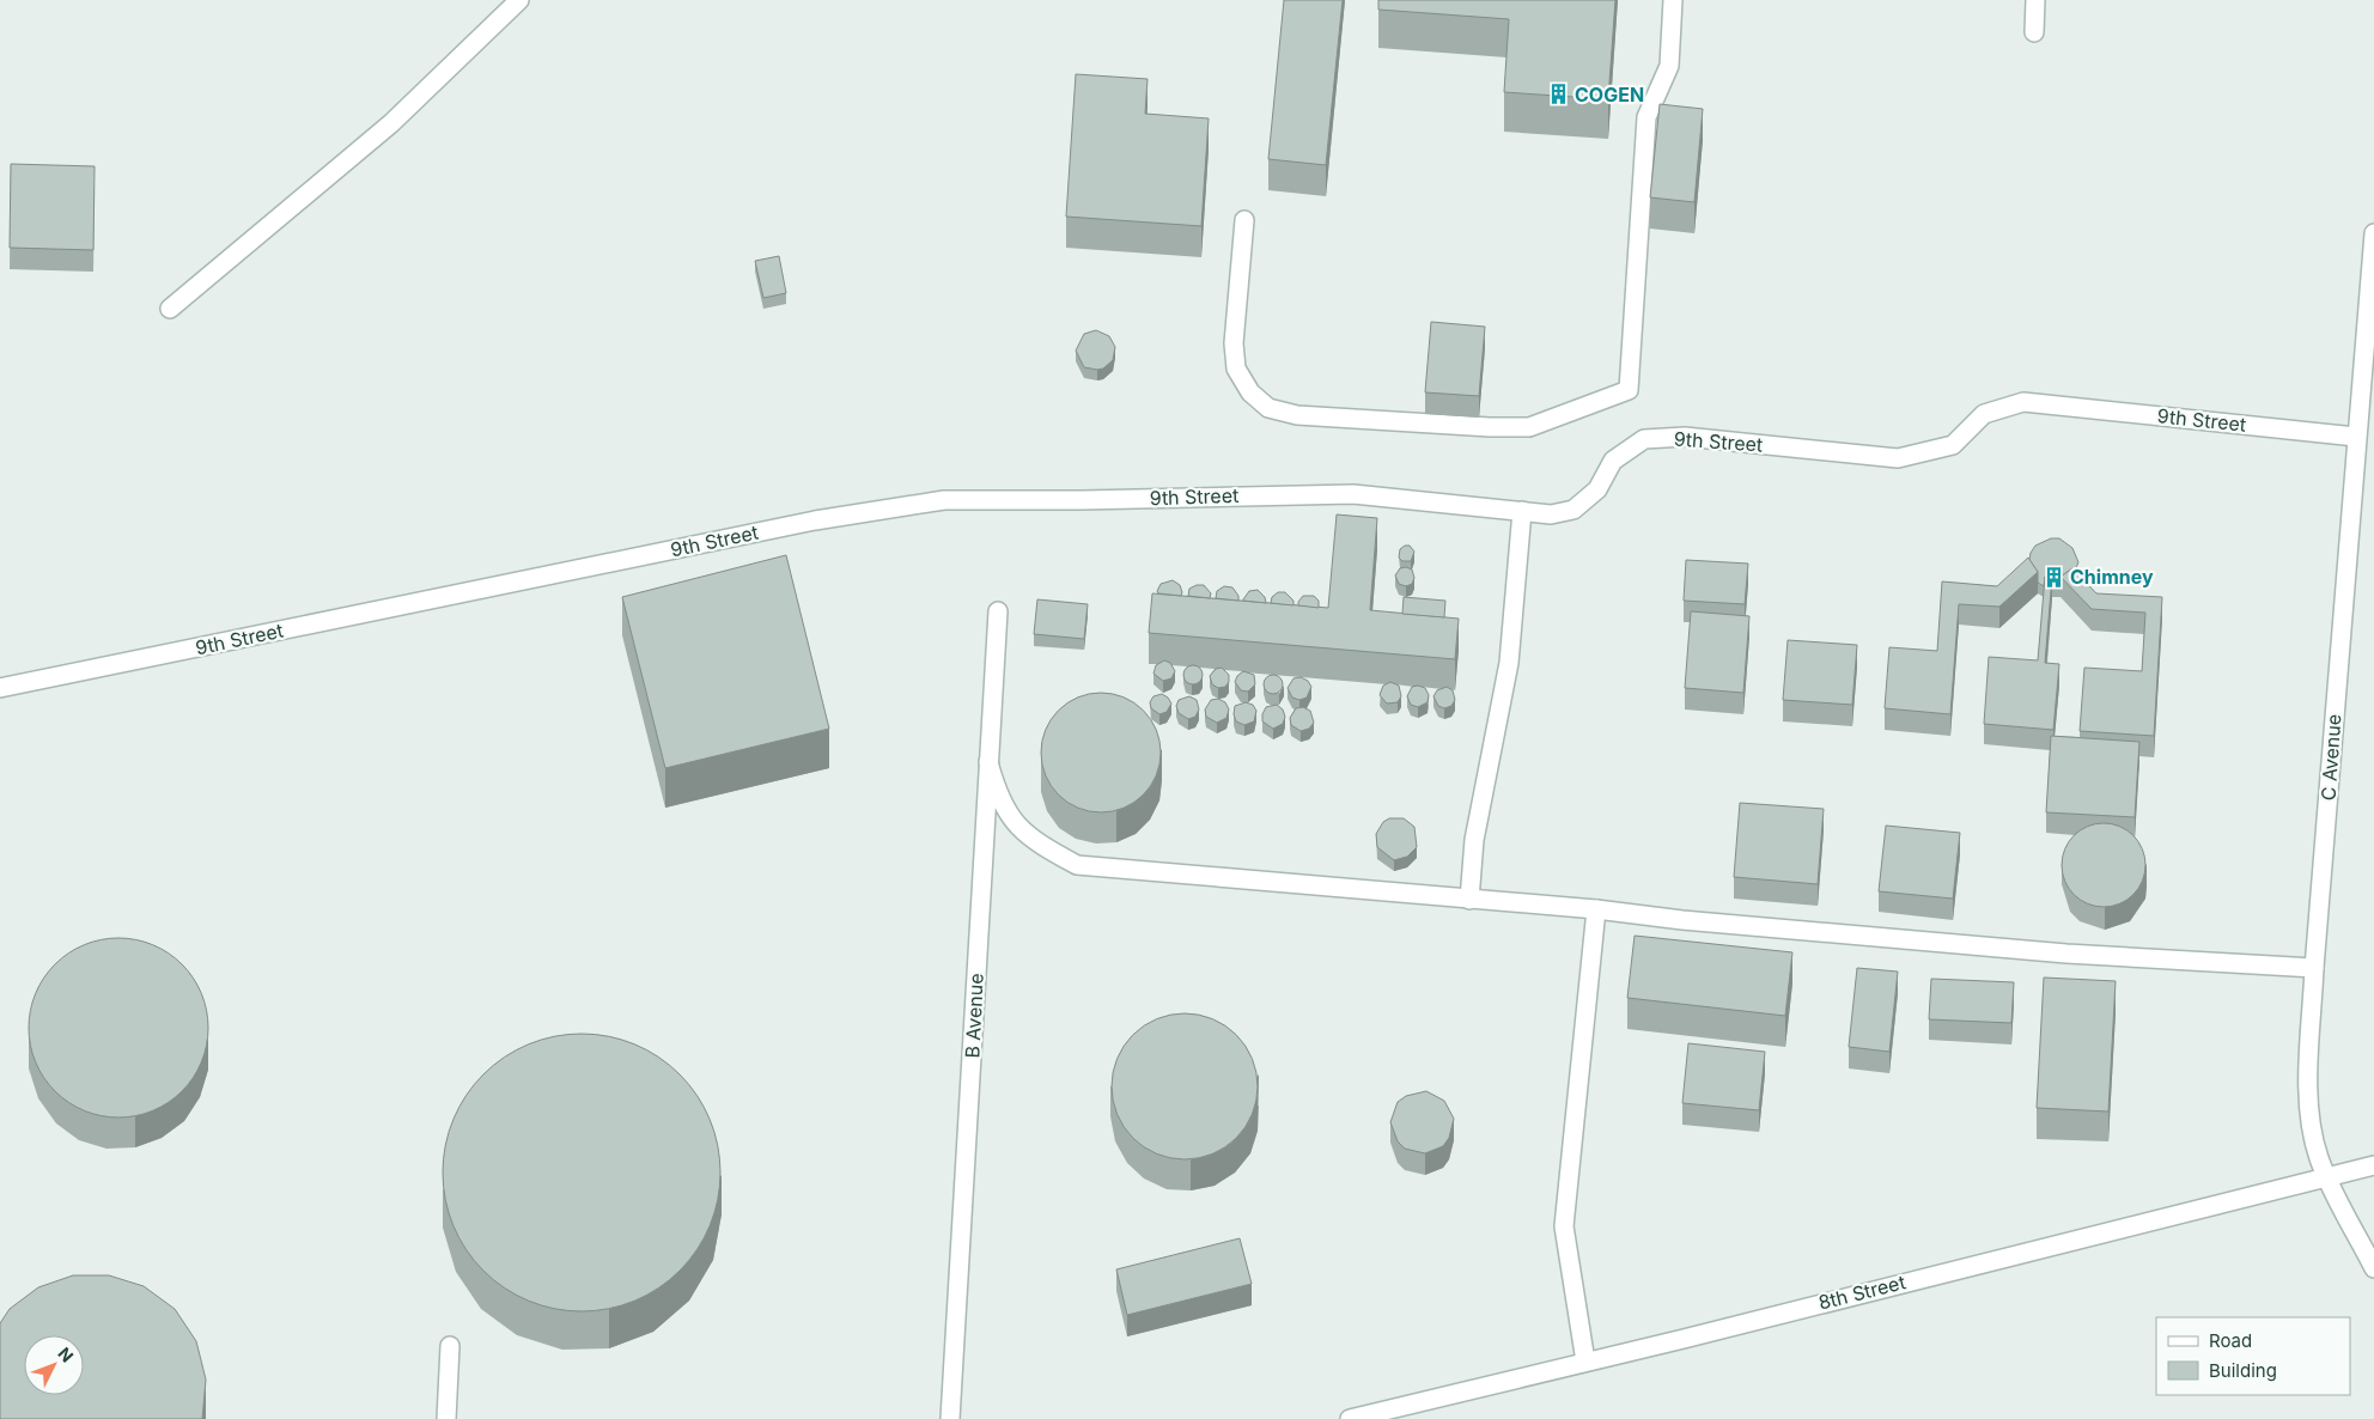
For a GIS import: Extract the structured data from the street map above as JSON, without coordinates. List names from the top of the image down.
{
  "streets": {
    "lane": [
      "9th Street",
      "C Avenue",
      "B Avenue",
      "8th Street"
    ]
  },
  "crossings": [
    ["9th Street", "C Avenue"],
    ["C Avenue", "8th Street"]
  ],
  "places": {
    "building": ["COGEN", "Chimney"]
  },
  "legend": ["Road", "Building"],
  "north": "top right"
}
